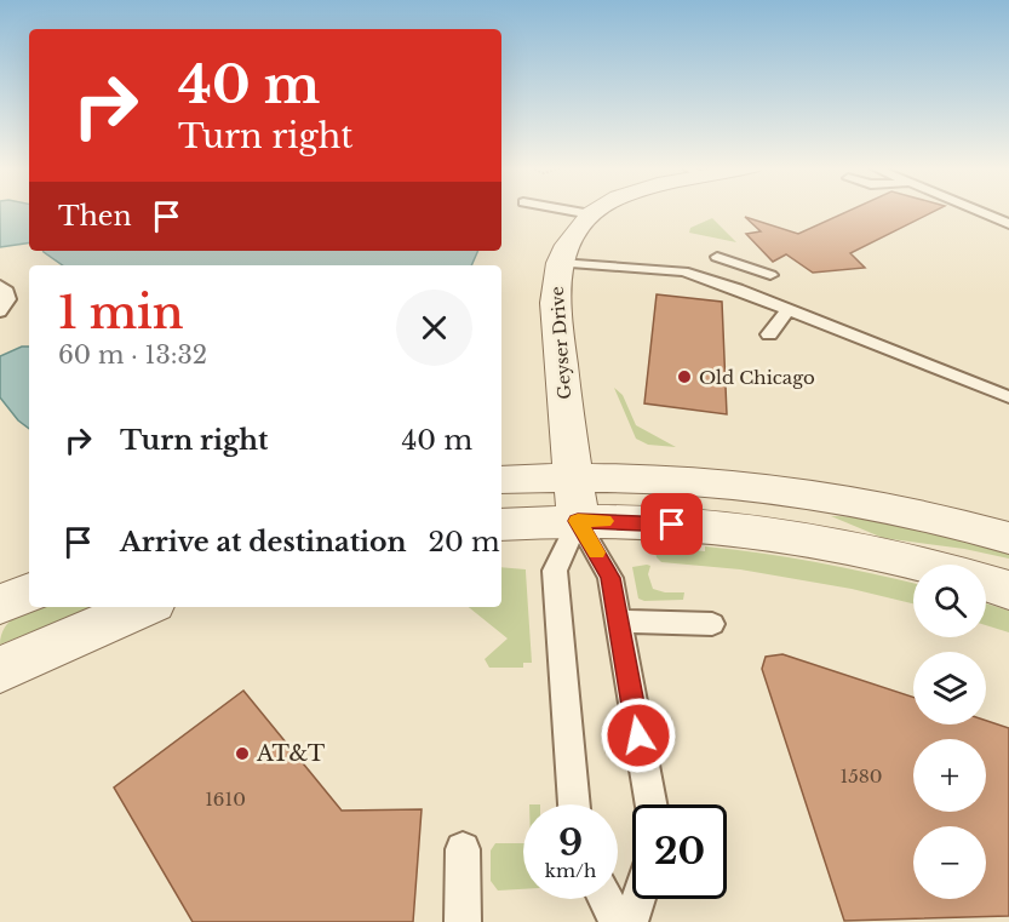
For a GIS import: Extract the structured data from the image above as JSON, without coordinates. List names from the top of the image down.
{
  "streets": {
    "street": ["Geyser Drive"]
  },
  "places": ["Old Chicago", "AT&T"],
  "house_numbers": ["1580", "1610"],
  "page": {
    "turn": ["40 m", "Turn right"],
    "then": "Then",
    "heading": ["1 min", "60 m · 13:32"],
    "list": [
      {
        "name": "Turn right",
        "value": "40 m"
      },
      {
        "name": "Arrive at destination",
        "value": "20 m"
      }
    ],
    "map_buttons": ["+", "−"],
    "speed": "9 km/h",
    "limit": "20"
  }
}
